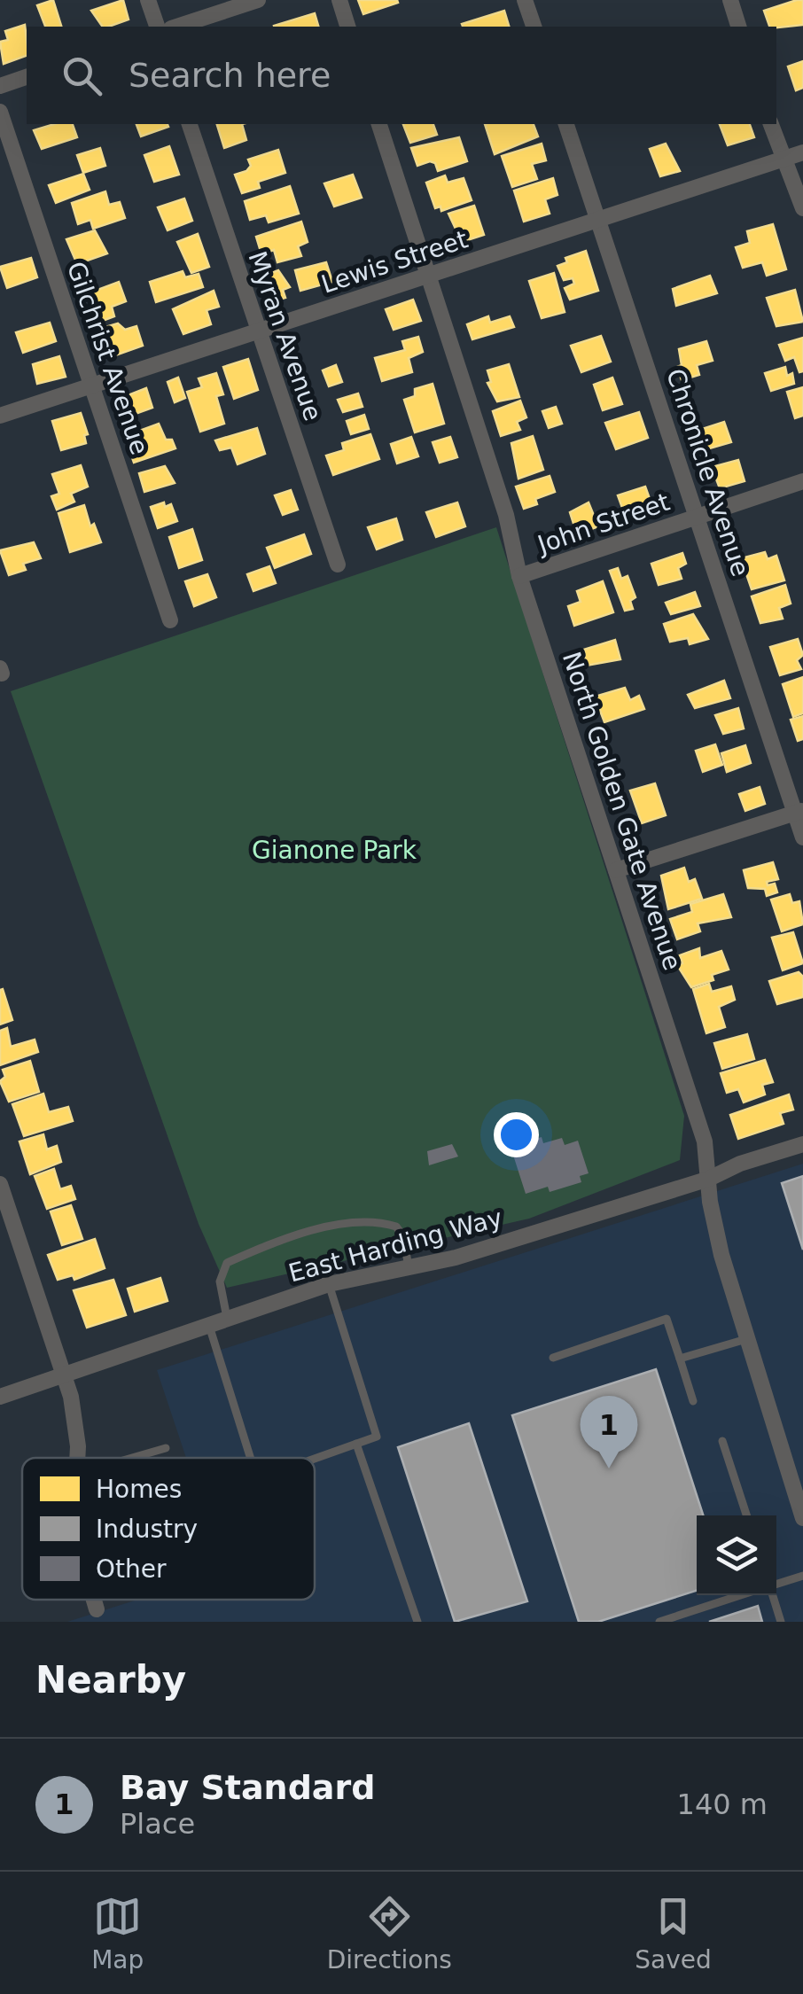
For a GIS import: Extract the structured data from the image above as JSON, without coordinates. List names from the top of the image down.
{
  "streets": {
    "street": [
      "Lewis Street",
      "Myran Avenue",
      "Gilchrist Avenue",
      "Chronicle Avenue",
      "John Street",
      "North Golden Gate Avenue",
      "East Harding Way"
    ]
  },
  "crossings": [
    ["Lewis Street", "Myran Avenue"],
    ["Lewis Street", "Gilchrist Avenue"],
    ["Lewis Street", "Chronicle Avenue"],
    ["Lewis Street", "North Golden Gate Avenue"],
    ["Chronicle Avenue", "John Street"],
    ["John Street", "North Golden Gate Avenue"],
    ["North Golden Gate Avenue", "East Harding Way"]
  ],
  "parks": ["Gianone Park"],
  "legend": ["Homes", "Industry", "Other"],
  "page": {
    "search": "Search here",
    "pins": "1",
    "heading": "Nearby",
    "list": [
      {
        "mark": "1",
        "name": "Bay Standard",
        "note": "Place",
        "value": "140 m"
      }
    ],
    "nav": ["Map", "Directions", "Saved"]
  }
}
